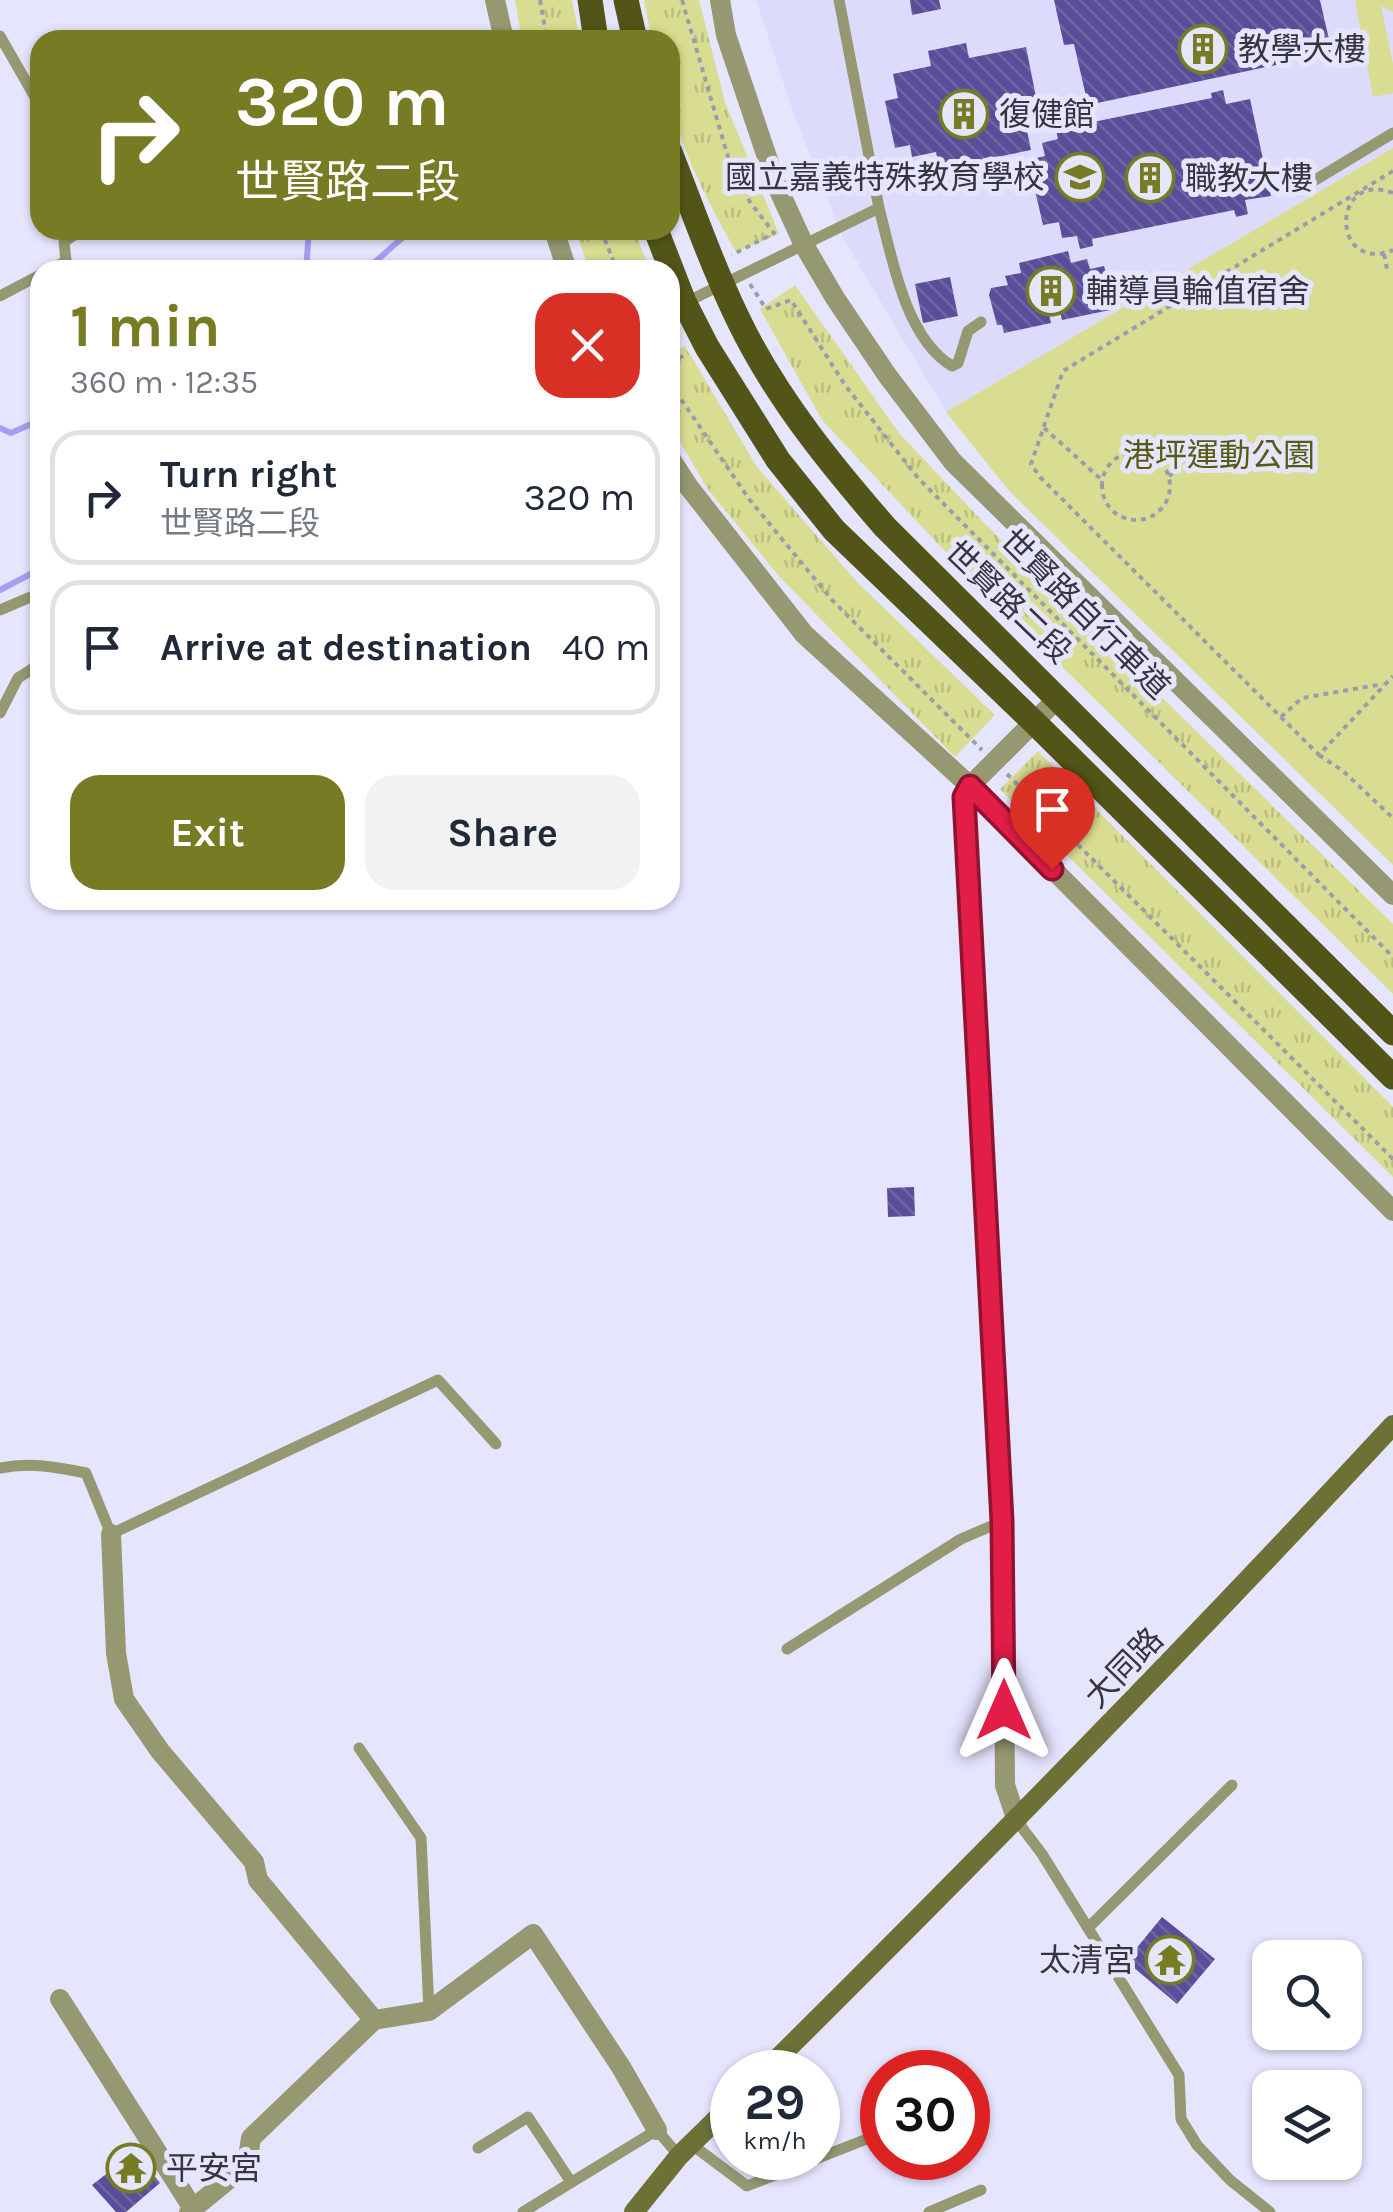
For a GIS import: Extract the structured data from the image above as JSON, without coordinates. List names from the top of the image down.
{
  "streets": {
    "main road": ["世賢路二段"],
    "street": ["大同路"],
    "path": ["世賢路自行車道"]
  },
  "parks": ["港坪運動公園"],
  "places": {
    "building": [
      "教學大樓",
      "復健館",
      "職教大樓",
      "輔導員輪值宿舍"
    ],
    "school or university": ["國立嘉義特殊教育學校"],
    "temple": ["太清宮", "平安宮"]
  },
  "page": {
    "turn": ["320 m", "世賢路二段"],
    "heading": ["1 min", "360 m · 12:35"],
    "list": [
      {
        "name": "Turn right",
        "note": "世賢路二段",
        "value": "320 m"
      },
      {
        "name": "Arrive at destination",
        "value": "40 m"
      }
    ],
    "buttons": ["Exit", "Share"],
    "speed": "29 km/h",
    "limit": "30"
  }
}
